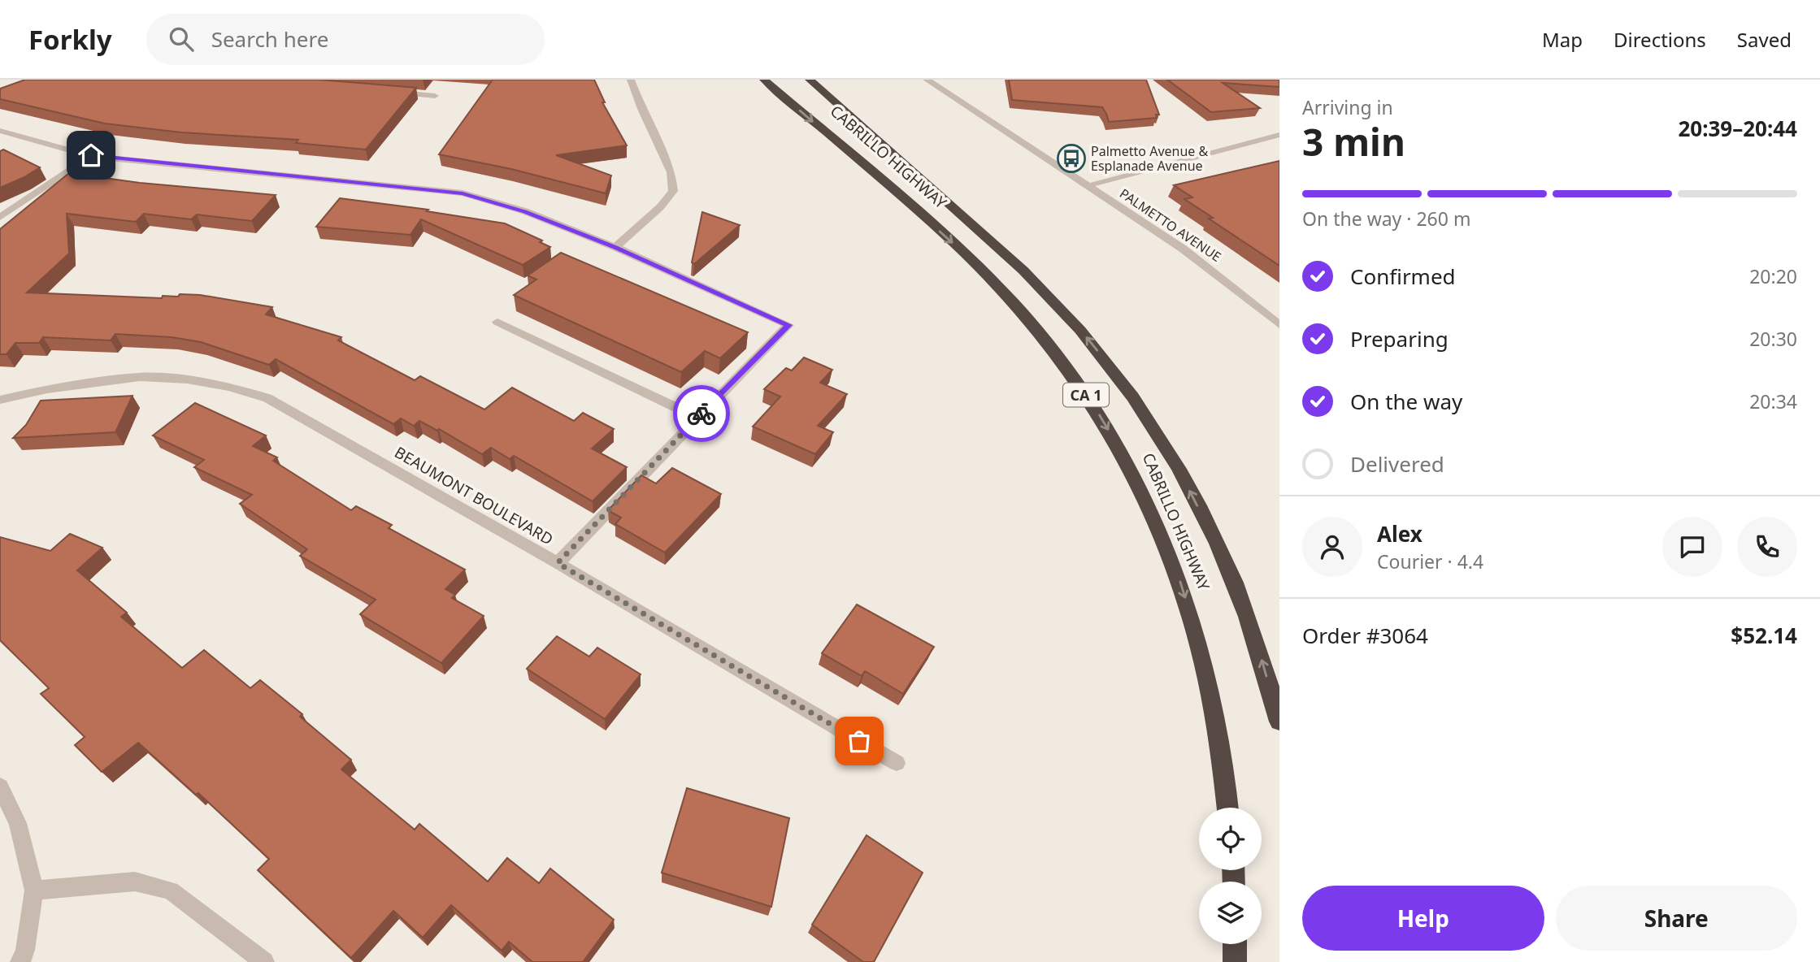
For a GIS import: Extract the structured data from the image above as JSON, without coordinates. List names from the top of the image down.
{
  "streets": {
    "highway": ["CABRILLO HIGHWAY", "CA 1"],
    "street": ["PALMETTO AVENUE", "BEAUMONT BOULEVARD"]
  },
  "places": {
    "bus stop": ["Palmetto Avenue & Esplanade Avenue"]
  },
  "page": {
    "header": "Forkly",
    "search": "Search here",
    "nav": ["Map", "Directions", "Saved"],
    "heading": ["3 min", "Arriving in", "20:39–20:44"],
    "panel": [
      "Alex",
      "Courier · 4.4",
      "Order #3064",
      "$52.14"
    ],
    "bar": "On the way · 260 m",
    "list": [
      ["Confirmed", "20:20"],
      ["Preparing", "20:30"],
      ["On the way", "20:34"],
      "Delivered"
    ],
    "buttons": ["Help", "Share"]
  }
}
